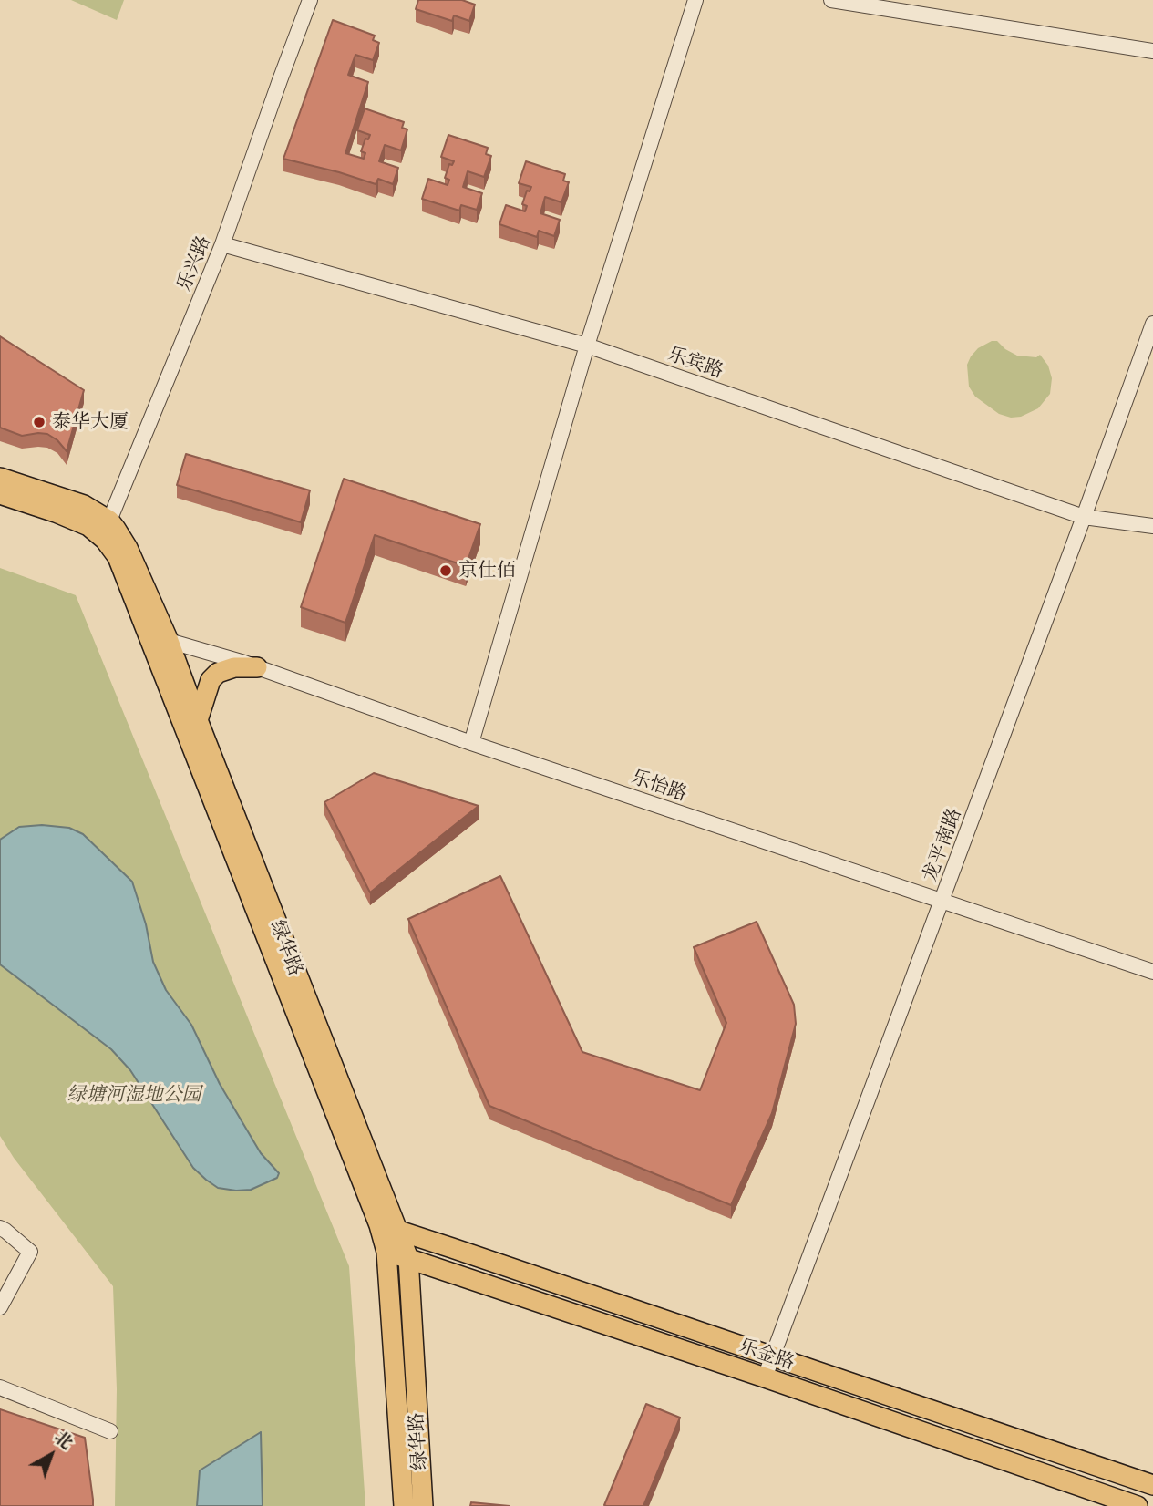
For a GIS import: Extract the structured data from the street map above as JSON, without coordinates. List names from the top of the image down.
{
  "streets": {
    "main road": ["绿华路", "乐金路"],
    "street": [
      "乐兴路",
      "乐宾路",
      "乐怡路",
      "龙平南路"
    ]
  },
  "crossings": [
    ["乐兴路", "乐宾路"],
    ["乐兴路", "绿华路"],
    ["乐宾路", "龙平南路"],
    ["乐怡路", "龙平南路"],
    ["乐怡路", "绿华路"],
    ["龙平南路", "乐金路"],
    ["绿华路", "乐金路"]
  ],
  "parks": ["绿塘河湿地公园"],
  "places": ["泰华大厦", "京仕佰"],
  "north": "top right"
}
